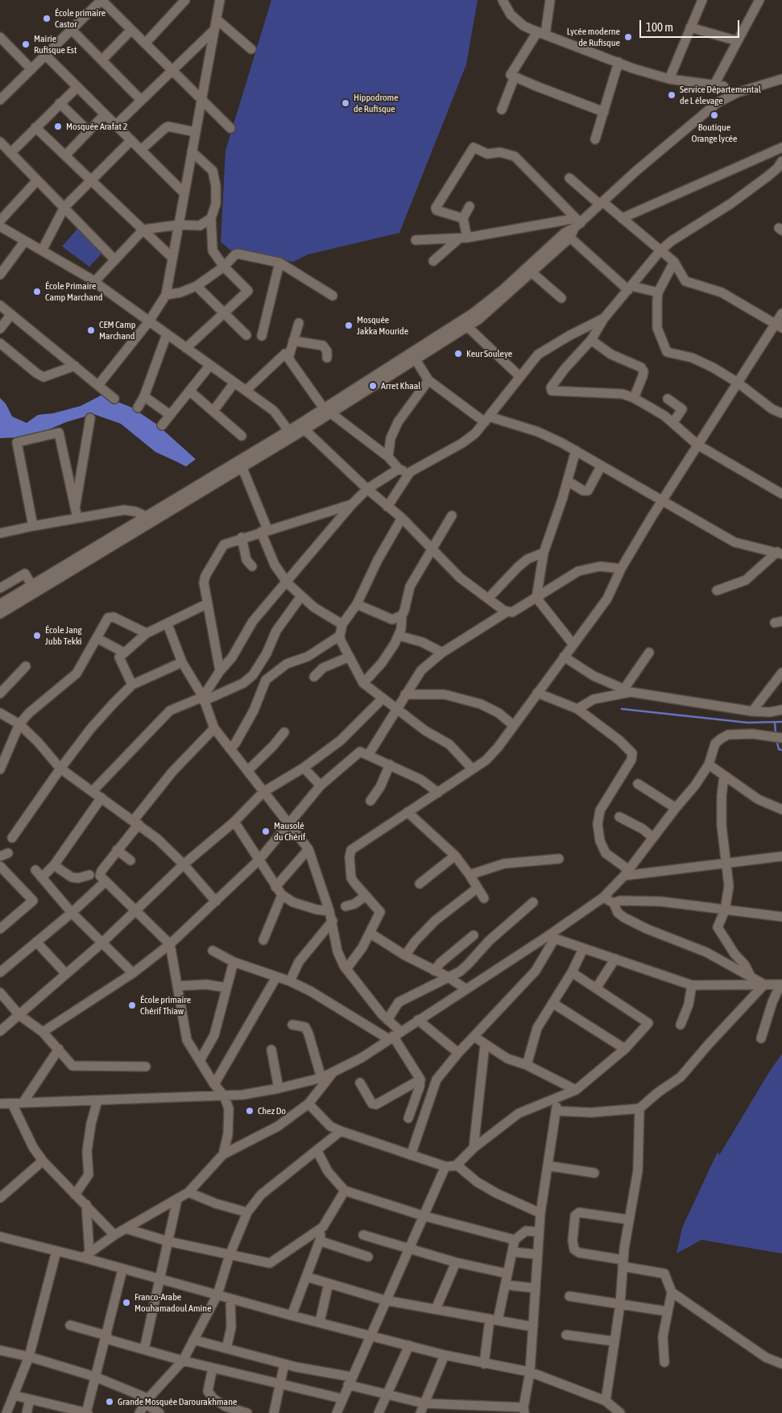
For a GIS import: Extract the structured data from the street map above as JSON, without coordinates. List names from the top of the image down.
{
  "places": [
    "École primaire Castor",
    "Lycée moderne de Rufisque",
    "Mairie Rufisque Est",
    "Service Départemental de L élevage",
    "Hippodrome de Rufisque",
    "Boutique Orange lycée",
    "Mosquée Arafat 2",
    "École Primaire Camp Marchand",
    "Mosquée Jakka Mouride",
    "CEM Camp Marchand",
    "Keur Souleye",
    "Arret Khaal",
    "École Jang Jubb Tekki",
    "Mausolé du Chérif",
    "École primaire Chérif Thiaw",
    "Chez Do",
    "Franco-Arabe Mouhamadoul Amine",
    "Grande Mosquée Darourakhmane"
  ],
  "scale_bar": "100 m"
}
